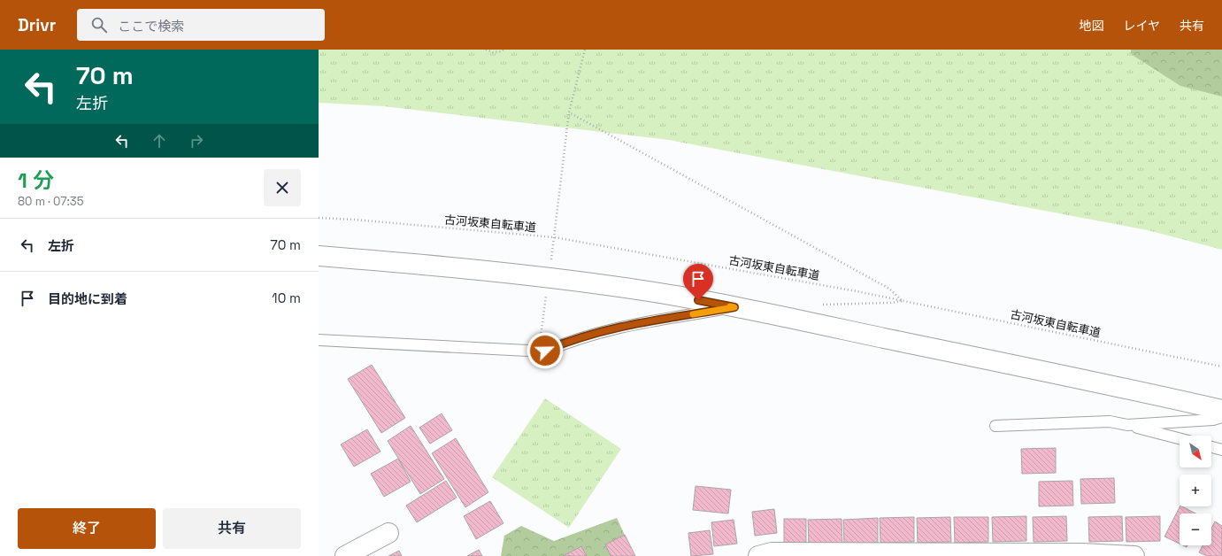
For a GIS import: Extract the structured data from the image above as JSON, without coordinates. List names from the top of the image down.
{
  "streets": {
    "path": ["古河坂東自転車道"]
  },
  "north": "bottom right",
  "page": {
    "header": "Drivr",
    "search": "ここで検索",
    "nav": ["地図", "レイヤ", "共有"],
    "turn": ["70 m", "左折"],
    "heading": ["1 分", "80 m · 07:35"],
    "list": [
      {
        "name": "左折",
        "value": "70 m"
      },
      {
        "name": "目的地に到着",
        "value": "10 m"
      }
    ],
    "map_buttons": ["+", "−"],
    "buttons": ["終了", "共有"]
  }
}
